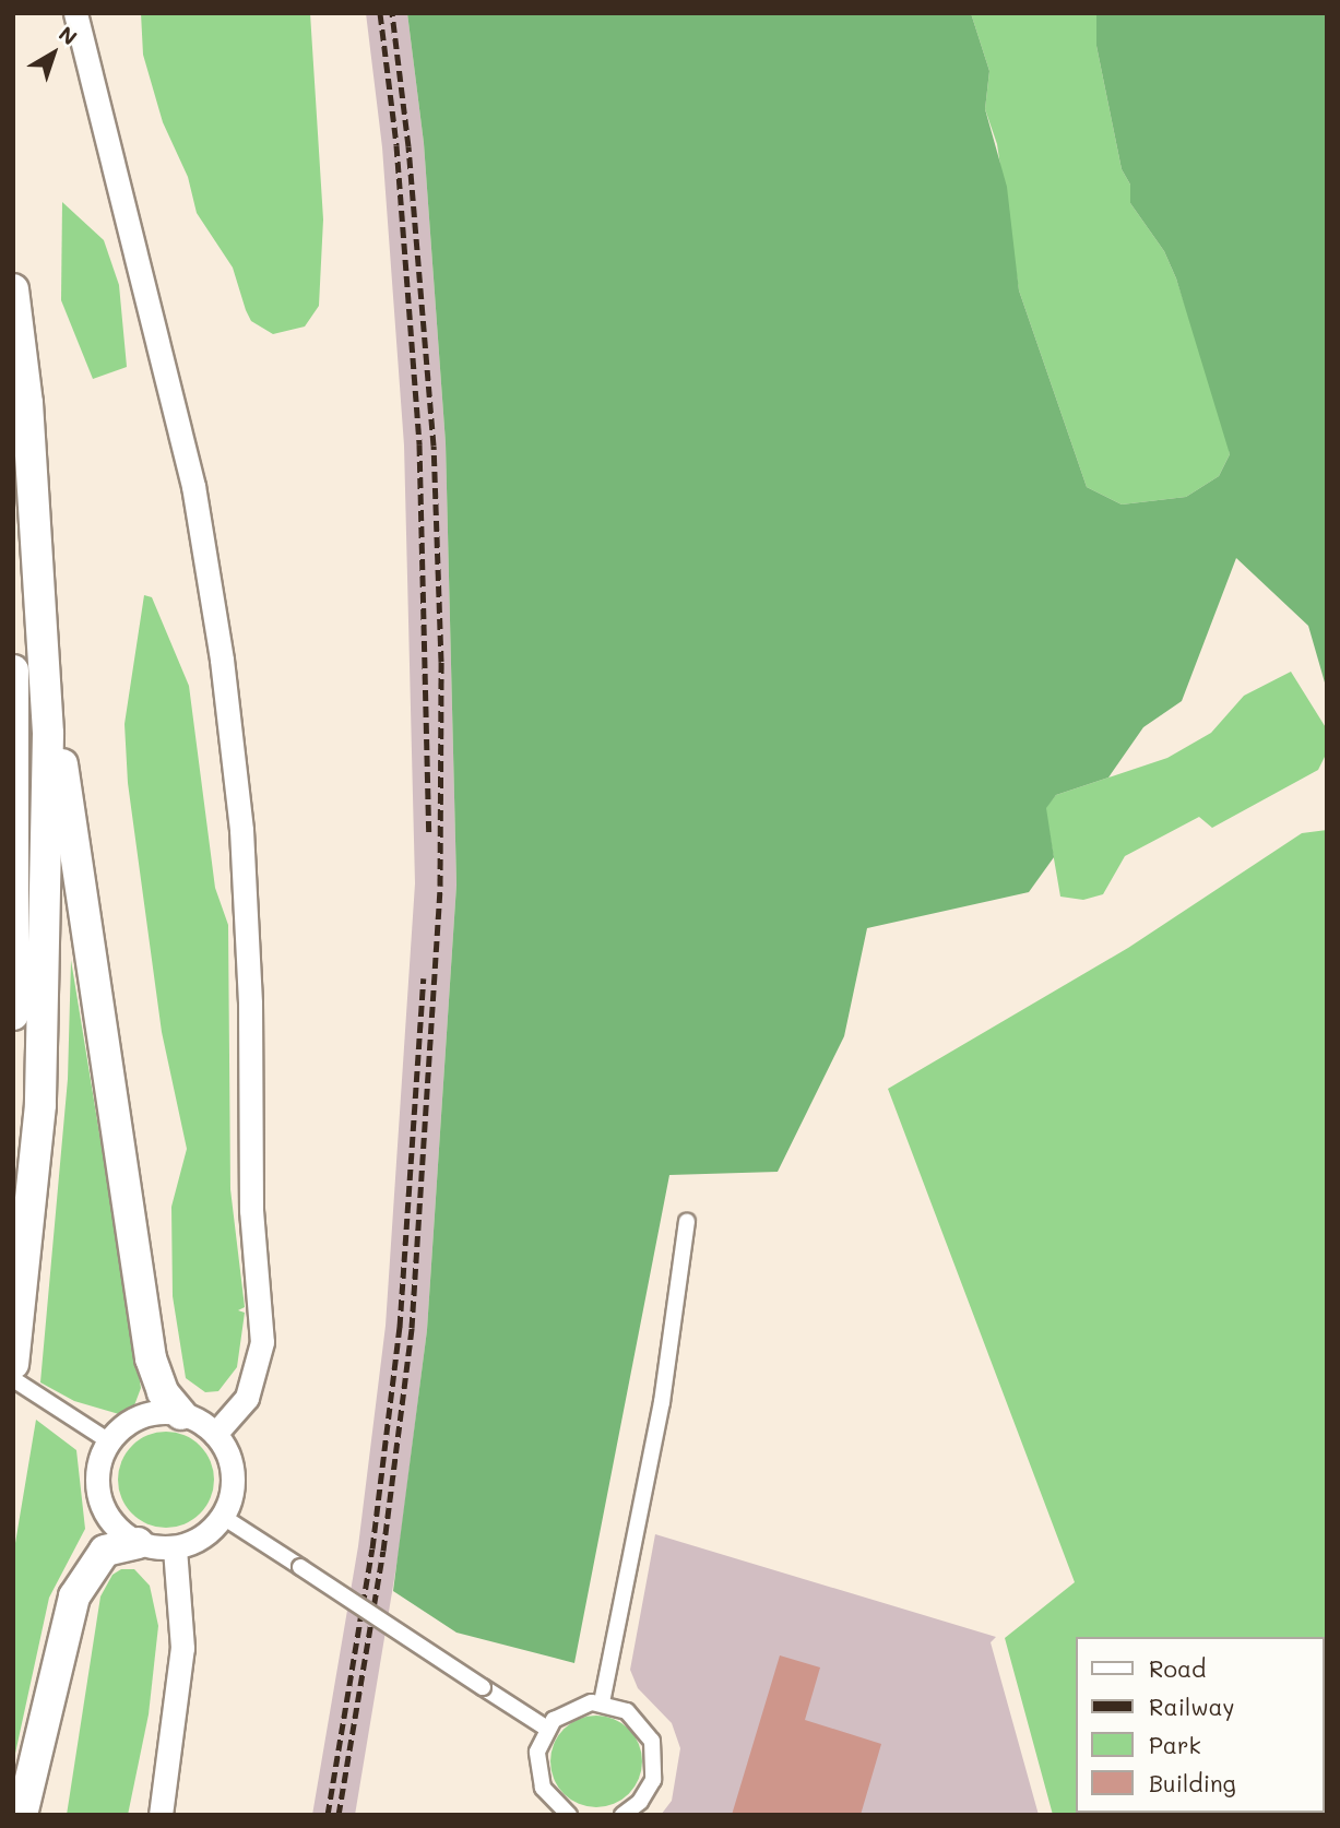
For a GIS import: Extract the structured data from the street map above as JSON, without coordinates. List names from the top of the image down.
{
  "legend": [
    "Road",
    "Railway",
    "Park",
    "Building"
  ],
  "north": "top right"
}
